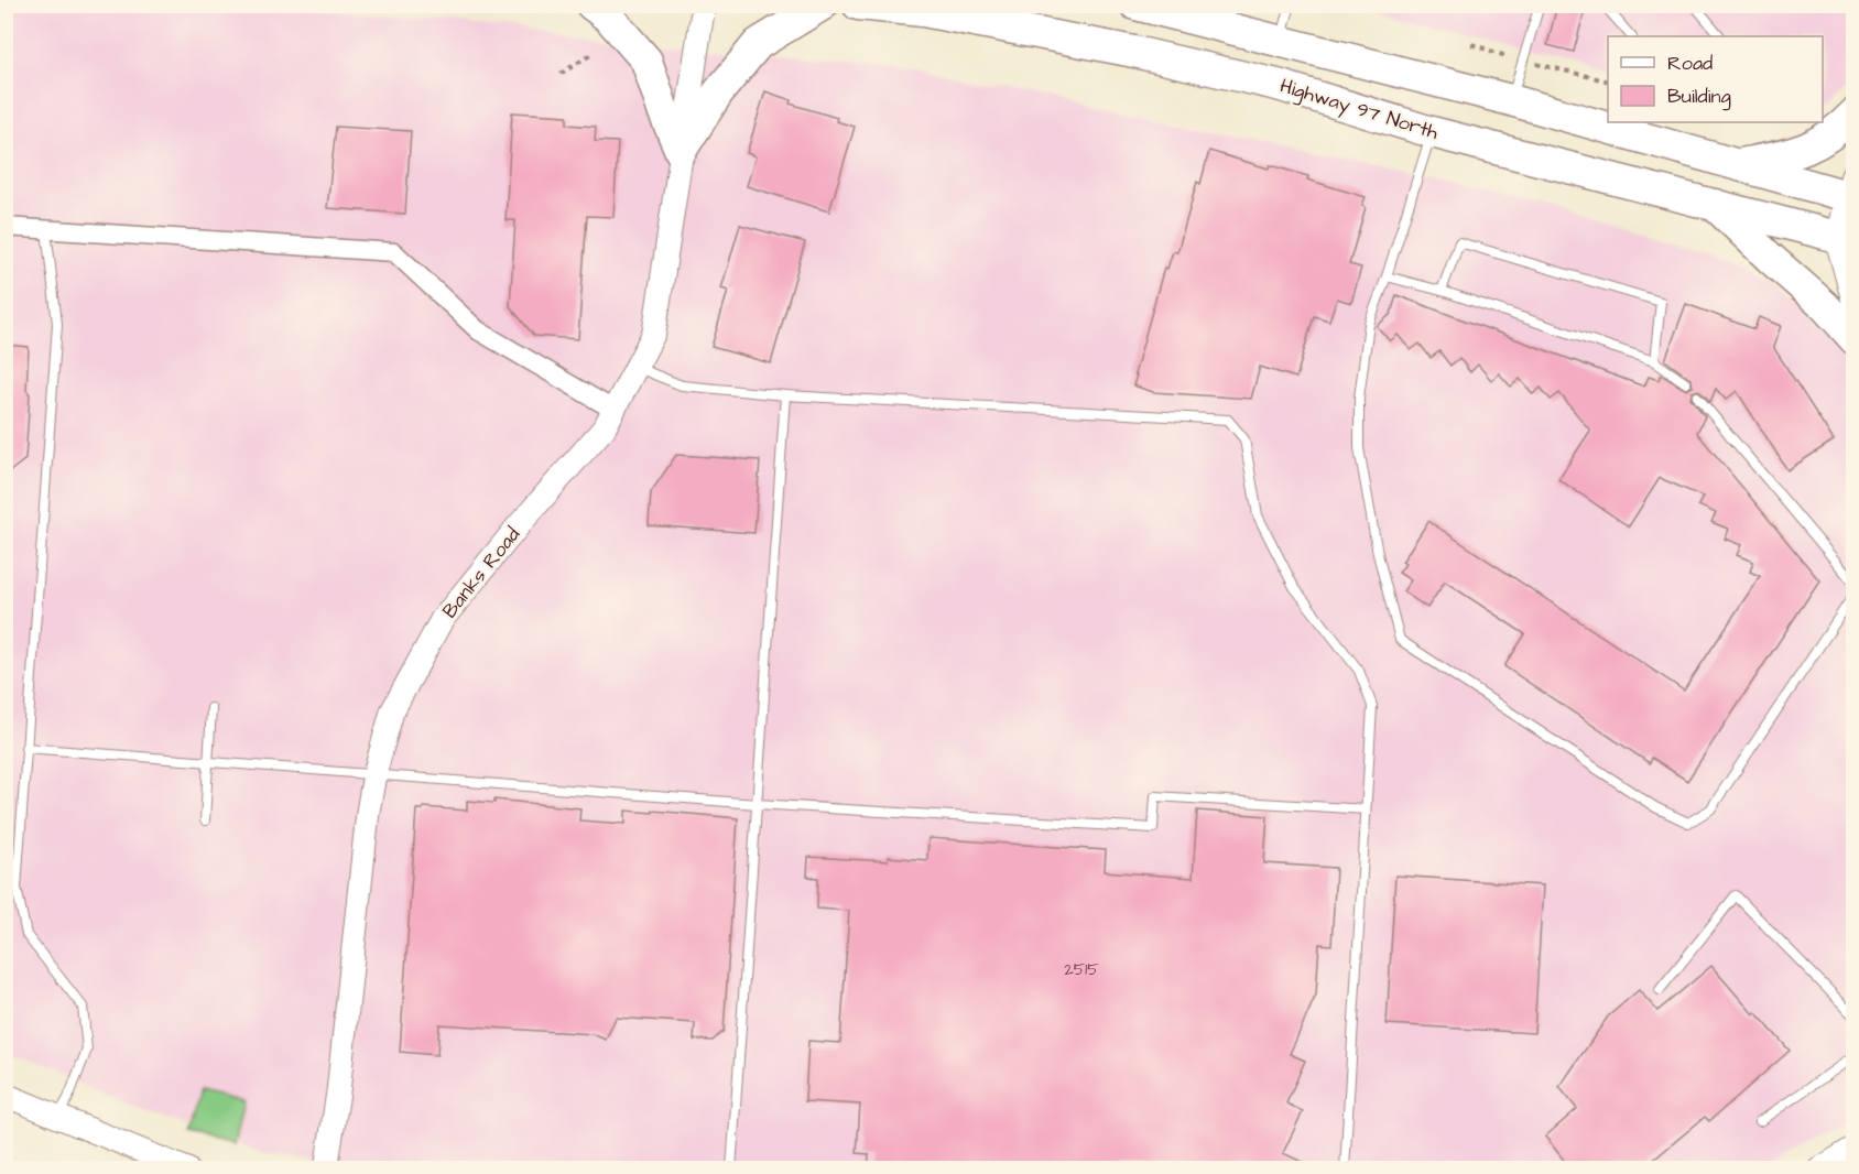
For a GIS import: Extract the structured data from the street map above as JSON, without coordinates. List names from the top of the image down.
{
  "streets": {
    "highway": ["Highway 97 North"],
    "street": ["Banks Road"]
  },
  "house_numbers": ["2515"],
  "legend": ["Road", "Building"]
}
